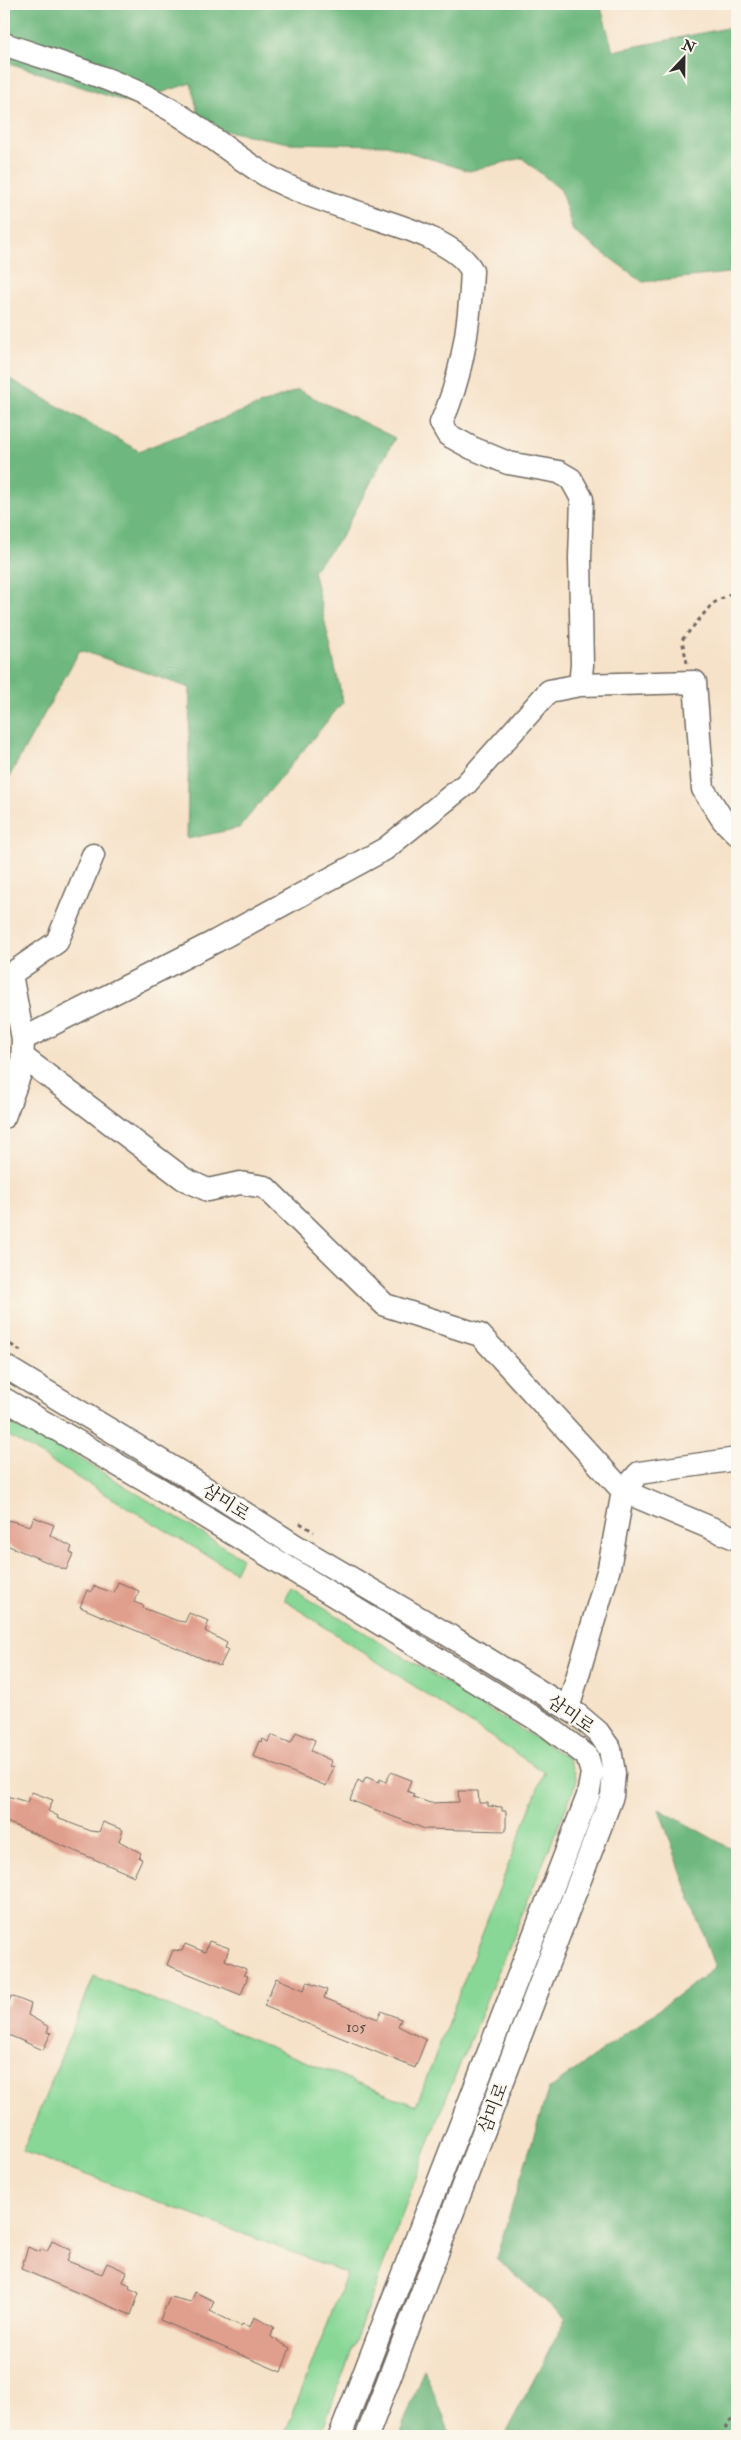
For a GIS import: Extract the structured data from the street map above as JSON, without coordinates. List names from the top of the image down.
{
  "streets": {
    "street": ["삼미로"]
  },
  "house_numbers": ["105"],
  "north": "top"
}
